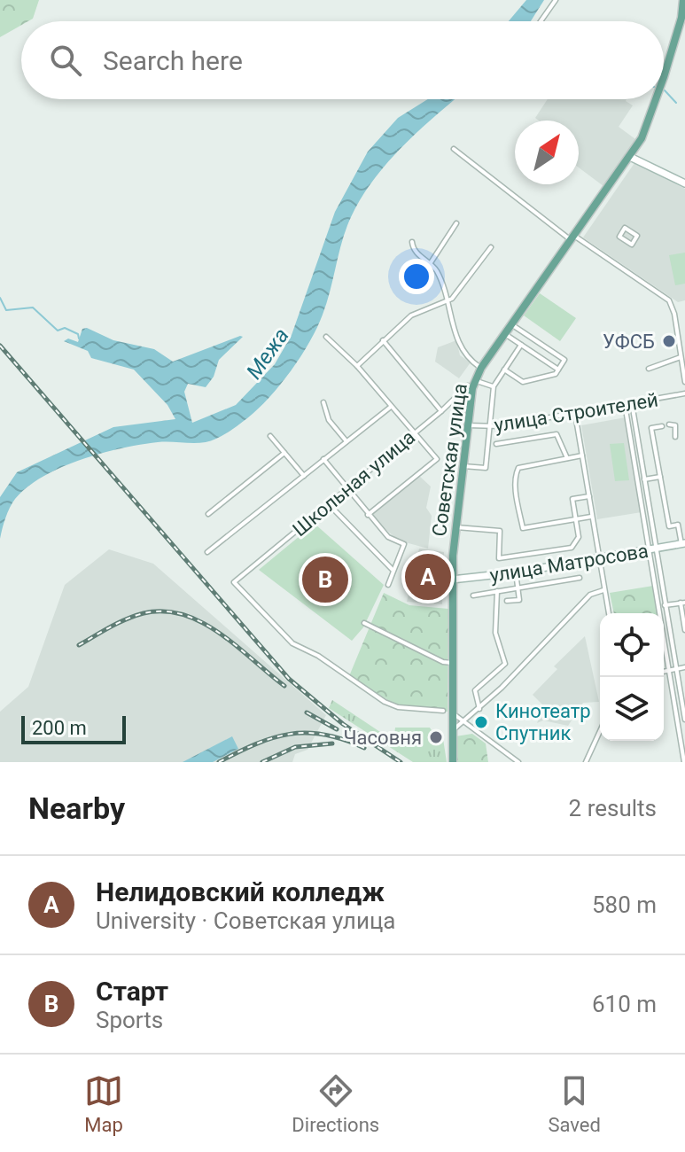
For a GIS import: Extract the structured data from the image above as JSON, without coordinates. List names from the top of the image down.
{
  "streets": {
    "main road": ["Советская улица", "улица Матросова"],
    "street": ["улица Строителей", "Школьная улица"]
  },
  "crossings": [
    ["улица Строителей", "Советская улица"],
    ["Советская улица", "Школьная улица"],
    ["Советская улица", "улица Матросова"]
  ],
  "water": ["Межа"],
  "places": ["УФСБ", "Кинотеатр Спутник", "Часовня"],
  "scale_bar": "200 m",
  "north": "top right",
  "page": {
    "search": "Search here",
    "pins": ["A", "B"],
    "scale": "200 m",
    "heading": ["Nearby", "2 results"],
    "list": [
      {
        "mark": "A",
        "name": "Нелидовский колледж",
        "note": "University · Советская улица",
        "value": "580 m"
      },
      {
        "mark": "B",
        "name": "Старт",
        "note": "Sports",
        "value": "610 m"
      }
    ],
    "nav": ["Map", "Directions", "Saved"]
  }
}
